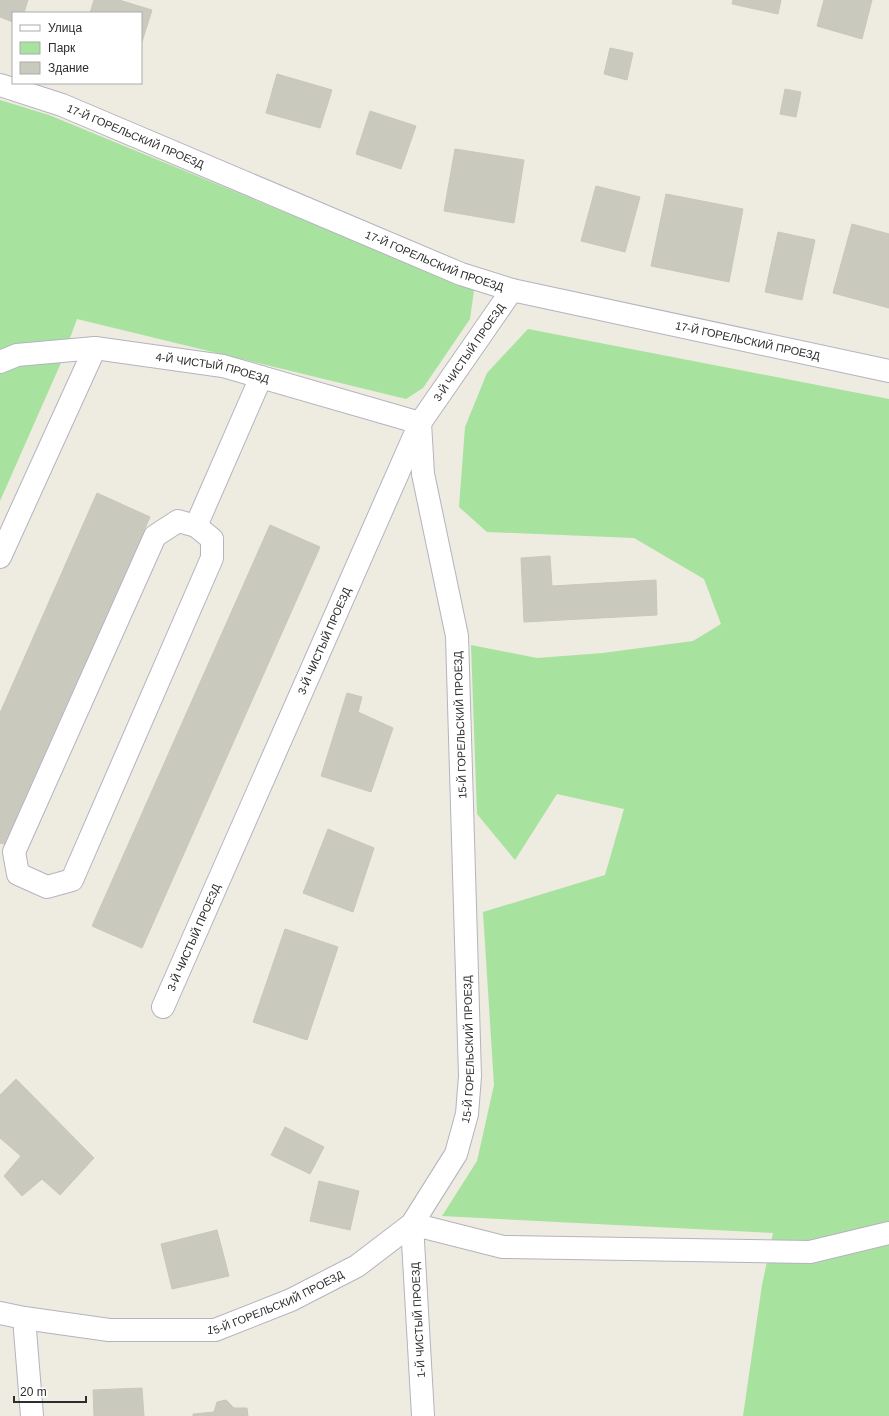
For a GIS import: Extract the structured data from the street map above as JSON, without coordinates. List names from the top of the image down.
{
  "streets": {
    "street": [
      "17-Й ГОРЕЛЬСКИЙ ПРОЕЗД",
      "3-Й ЧИСТЫЙ ПРОЕЗД",
      "4-Й ЧИСТЫЙ ПРОЕЗД",
      "15-Й ГОРЕЛЬСКИЙ ПРОЕЗД",
      "1-Й ЧИСТЫЙ ПРОЕЗД"
    ]
  },
  "crossings": [
    ["17-Й ГОРЕЛЬСКИЙ ПРОЕЗД", "3-Й ЧИСТЫЙ ПРОЕЗД"],
    ["3-Й ЧИСТЫЙ ПРОЕЗД", "4-Й ЧИСТЫЙ ПРОЕЗД"],
    ["3-Й ЧИСТЫЙ ПРОЕЗД", "15-Й ГОРЕЛЬСКИЙ ПРОЕЗД"],
    ["4-Й ЧИСТЫЙ ПРОЕЗД", "15-Й ГОРЕЛЬСКИЙ ПРОЕЗД"],
    ["15-Й ГОРЕЛЬСКИЙ ПРОЕЗД", "1-Й ЧИСТЫЙ ПРОЕЗД"]
  ],
  "legend": ["Улица", "Парк", "Здание"],
  "scale_bar": "20 m"
}
